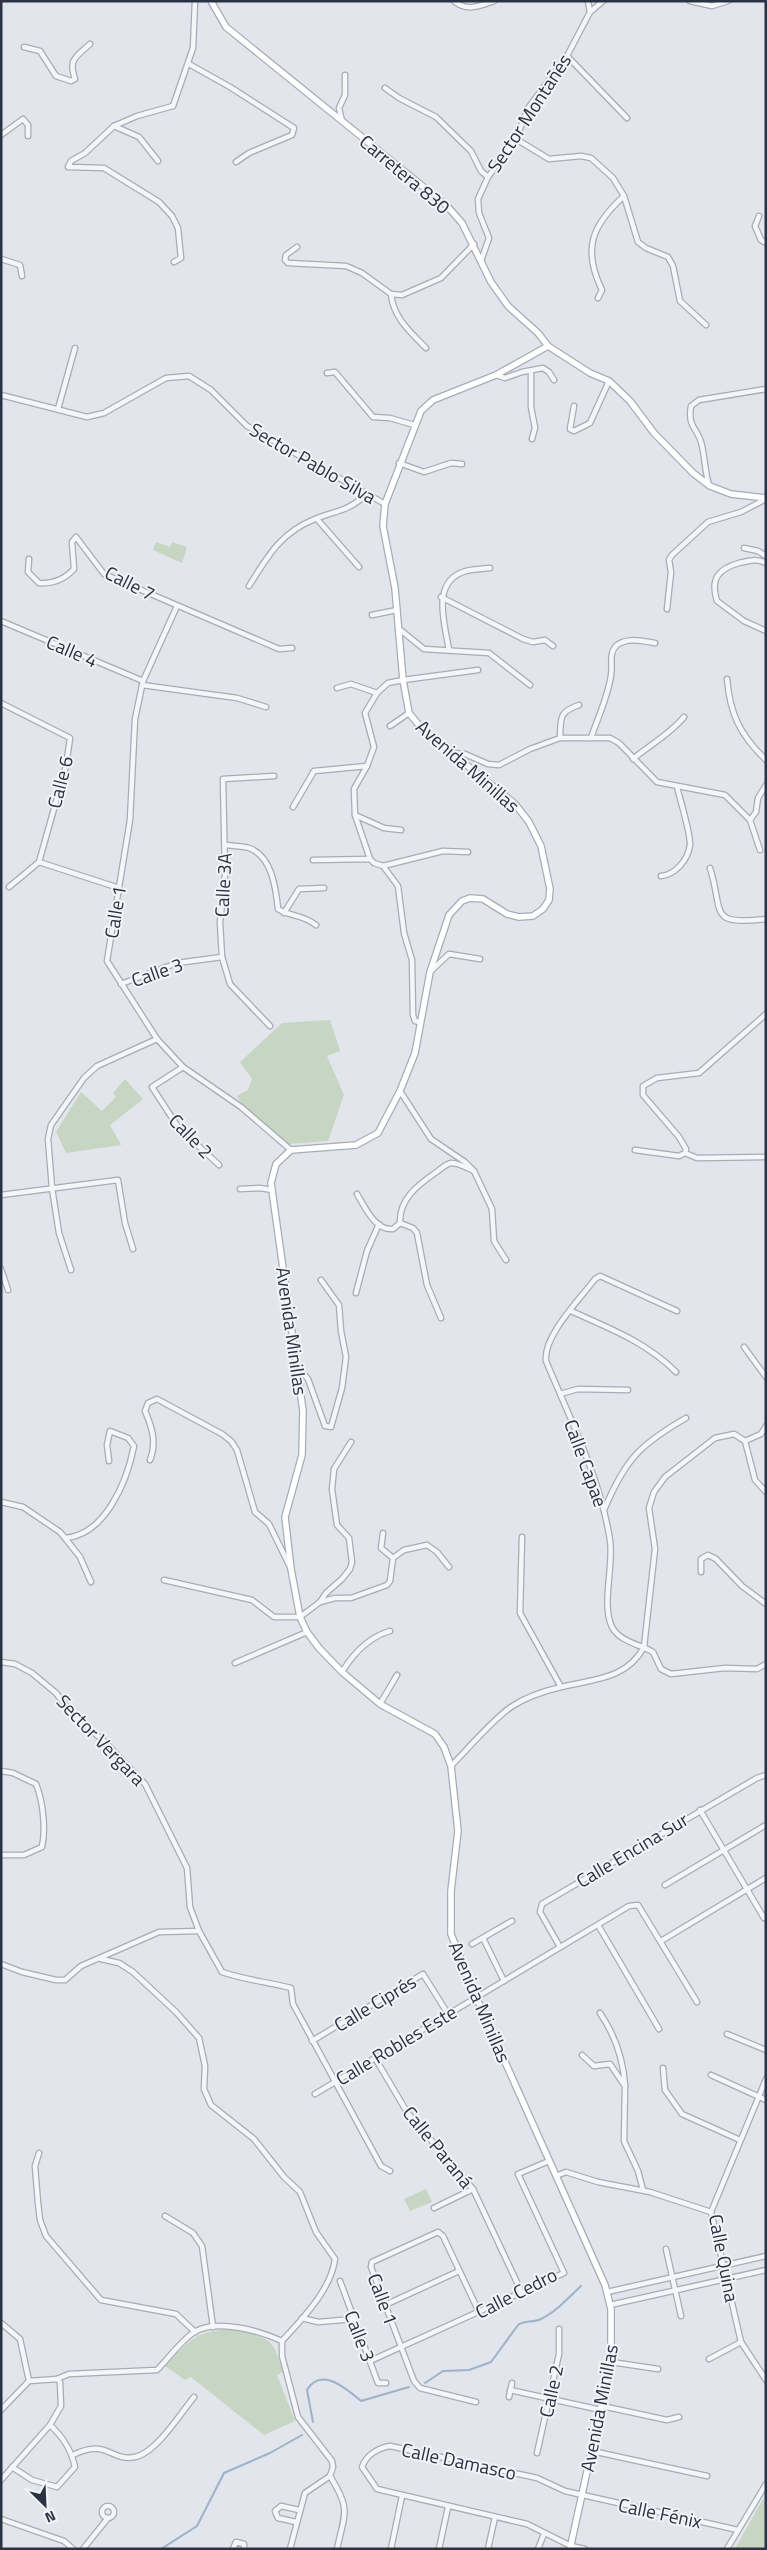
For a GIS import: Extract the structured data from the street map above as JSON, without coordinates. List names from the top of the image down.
{
  "streets": {
    "street": [
      "Sector Montañés",
      "Carretera 830",
      "Sector Pablo Silva",
      "Calle 7",
      "Calle 4",
      "Avenida Minillas",
      "Calle 6",
      "Calle 3A",
      "Calle 1",
      "Calle 3",
      "Calle 2",
      "Calle Capae",
      "Sector Vergara",
      "Calle Encina Sur",
      "Calle Ciprés",
      "Calle Robles Este",
      "Calle Paraná",
      "Calle Quina",
      "Calle Cedro",
      "Calle Damasco",
      "Calle Fénix"
    ]
  },
  "crossings": [
    ["Sector Montañés", "Carretera 830"],
    ["Carretera 830", "Avenida Minillas"],
    ["Sector Pablo Silva", "Avenida Minillas"],
    ["Calle 7", "Calle 1"],
    ["Calle 4", "Calle 1"],
    ["Avenida Minillas", "Calle 1"],
    ["Avenida Minillas", "Calle Robles Este"],
    ["Avenida Minillas", "Calle Cedro"],
    ["Avenida Minillas", "Calle Damasco"],
    ["Avenida Minillas", "Calle Fénix"],
    ["Calle 3A", "Calle 3"],
    ["Calle 1", "Calle 3"],
    ["Calle 1", "Calle 2"],
    ["Calle 1", "Calle Cedro"],
    ["Calle 3", "Calle Cedro"],
    ["Sector Vergara", "Calle Ciprés"],
    ["Calle Encina Sur", "Calle Robles Este"],
    ["Calle Ciprés", "Calle Robles Este"],
    ["Calle Robles Este", "Calle Paraná"],
    ["Calle Paraná", "Calle Cedro"],
    ["Calle Damasco", "Calle Fénix"]
  ],
  "north": "bottom right"
}
